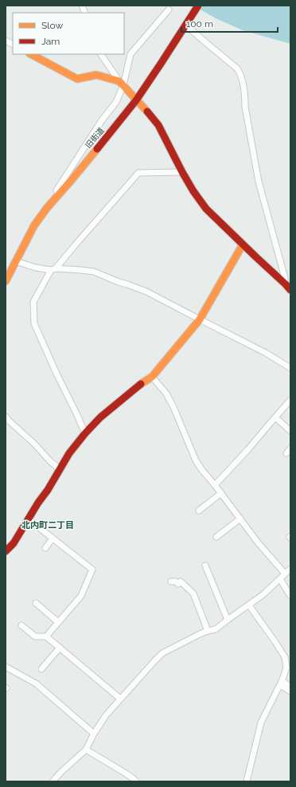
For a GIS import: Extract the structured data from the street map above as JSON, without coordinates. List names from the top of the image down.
{
  "streets": {
    "street": ["旧街道"]
  },
  "districts": ["北内町二丁目"],
  "legend": ["Slow", "Jam"],
  "scale_bar": "100 m"
}
